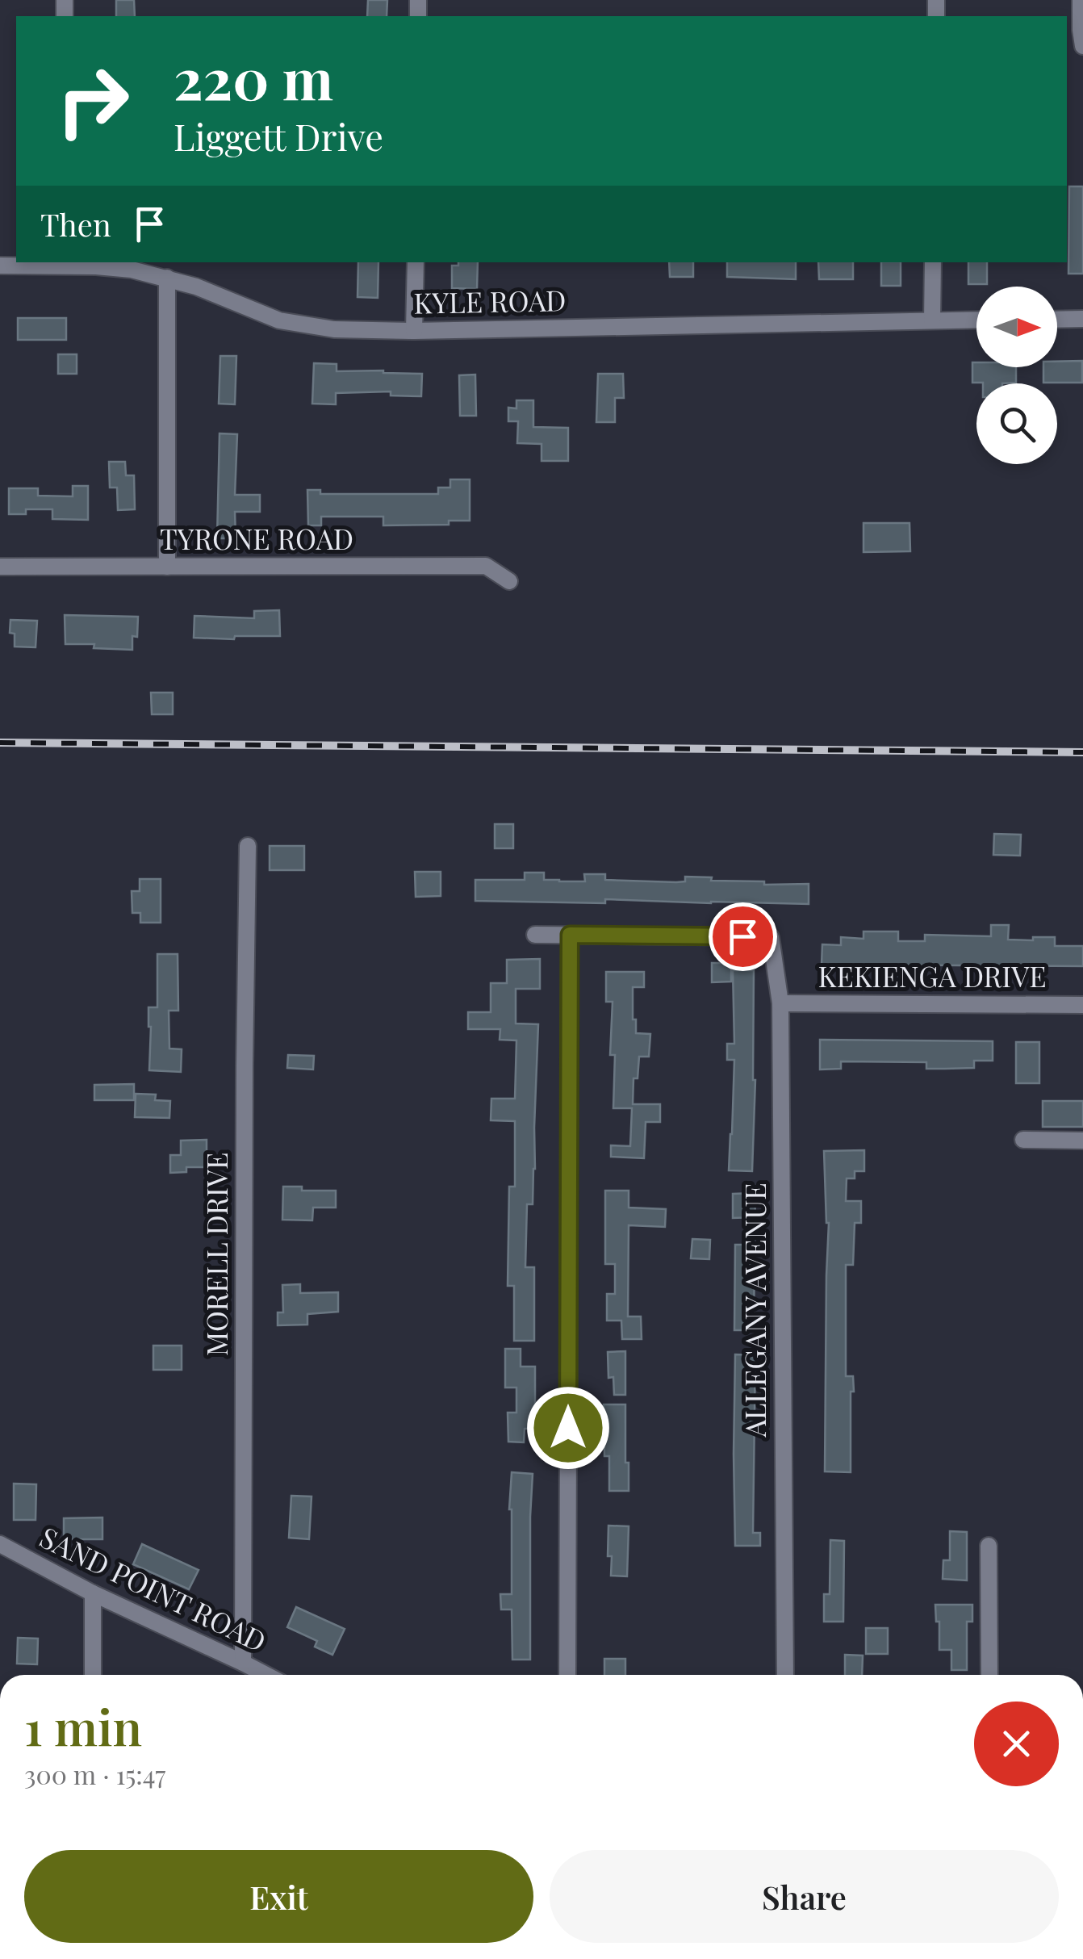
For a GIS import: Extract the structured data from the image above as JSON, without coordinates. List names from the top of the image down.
{
  "streets": {
    "street": [
      "KYLE ROAD",
      "TYRONE ROAD",
      "KEKIENGA DRIVE",
      "MORELL DRIVE",
      "ALLEGANY AVENUE",
      "SAND POINT ROAD"
    ]
  },
  "crossings": [
    ["KEKIENGA DRIVE", "ALLEGANY AVENUE"],
    ["MORELL DRIVE", "SAND POINT ROAD"]
  ],
  "north": "right",
  "page": {
    "turn": ["220 m", "Liggett Drive"],
    "then": "Then",
    "heading": ["1 min", "300 m · 15:47"],
    "buttons": ["Exit", "Share"]
  }
}
